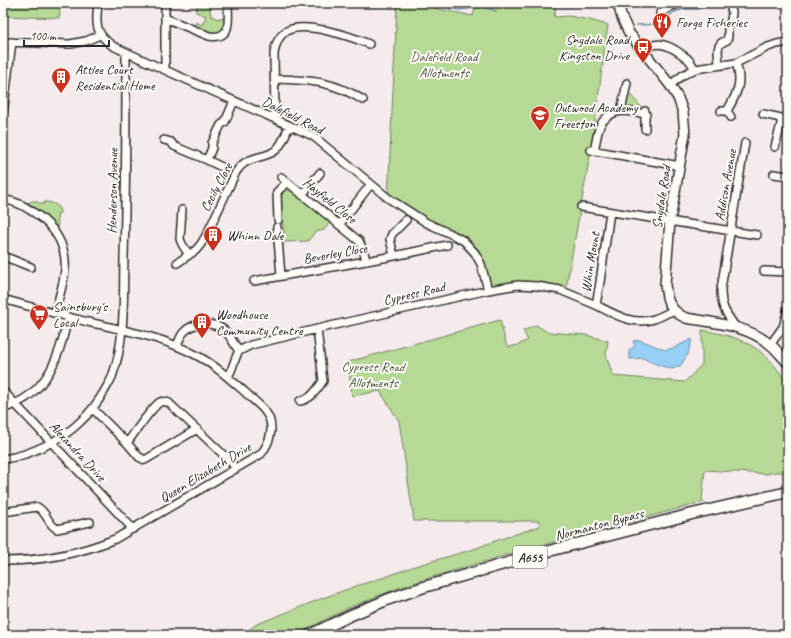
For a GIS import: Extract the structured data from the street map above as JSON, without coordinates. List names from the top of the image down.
{
  "streets": {
    "main road": ["Normanton Bypass", "A655"],
    "street": [
      "Dalefield Road",
      "Addison Avenue",
      "Cecily Close",
      "Henderson Avenue",
      "Snydale Road",
      "Hayfield Close",
      "Beverley Close",
      "Whin Mount",
      "Cypress Road",
      "Alexandra Drive",
      "Queen Elizabeth Drive"
    ]
  },
  "crossings": [
    ["Dalefield Road", "Cecily Close"],
    ["Dalefield Road", "Henderson Avenue"],
    ["Dalefield Road", "Cypress Road"],
    ["Addison Avenue", "Snydale Road"],
    ["Addison Avenue", "Whin Mount"],
    ["Henderson Avenue", "Alexandra Drive"],
    ["Henderson Avenue", "Queen Elizabeth Drive"],
    ["Snydale Road", "Whin Mount"],
    ["Hayfield Close", "Beverley Close"],
    ["Whin Mount", "Cypress Road"],
    ["Alexandra Drive", "Queen Elizabeth Drive"]
  ],
  "parks": ["Dalefield Road Allotments", "Cypress Road Allotments"],
  "places": {
    "restaurant": ["Forge Fisheries"],
    "bus stop": ["Snydale Road Kingston Drive"],
    "building": ["Attlee Court Residential Home", "Whinn Dale", "Woodhouse Community Centre"],
    "school or university": ["Outwood Academy Freeston"],
    "supermarket": ["Sainsbury's Local"]
  },
  "scale_bar": "100 m"
}
